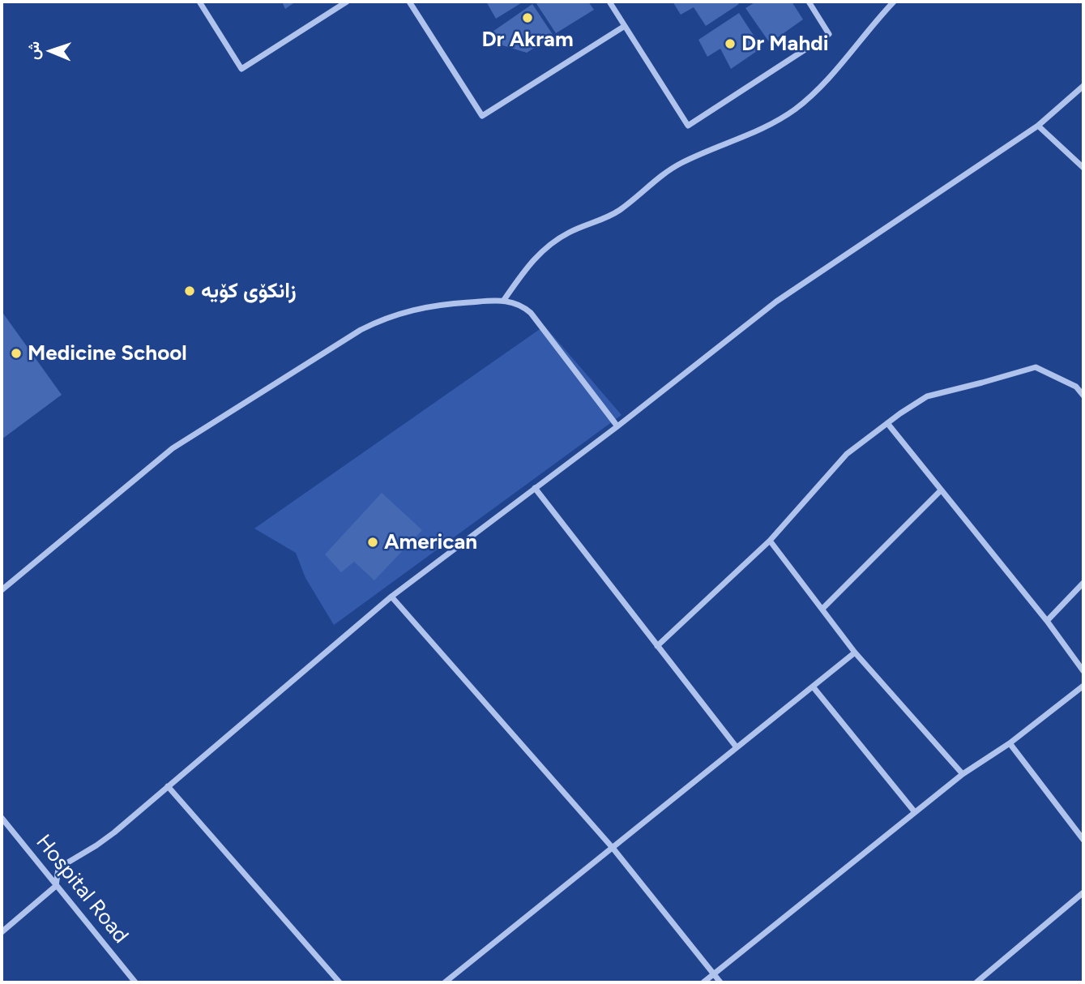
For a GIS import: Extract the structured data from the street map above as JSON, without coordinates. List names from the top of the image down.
{
  "streets": {
    "street": ["Hospital Road"]
  },
  "places": [
    "Dr Akram",
    "Dr Mahdi",
    "زانکۆی کۆیە",
    "Medicine School",
    "American"
  ],
  "north": "left"
}
